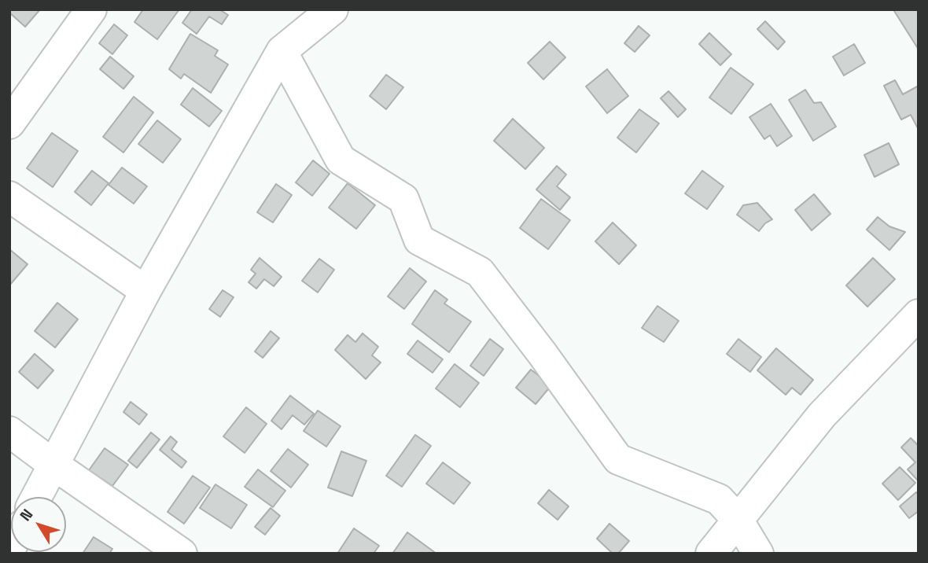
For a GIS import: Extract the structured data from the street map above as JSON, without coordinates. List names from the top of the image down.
{
  "north": "top left"
}
